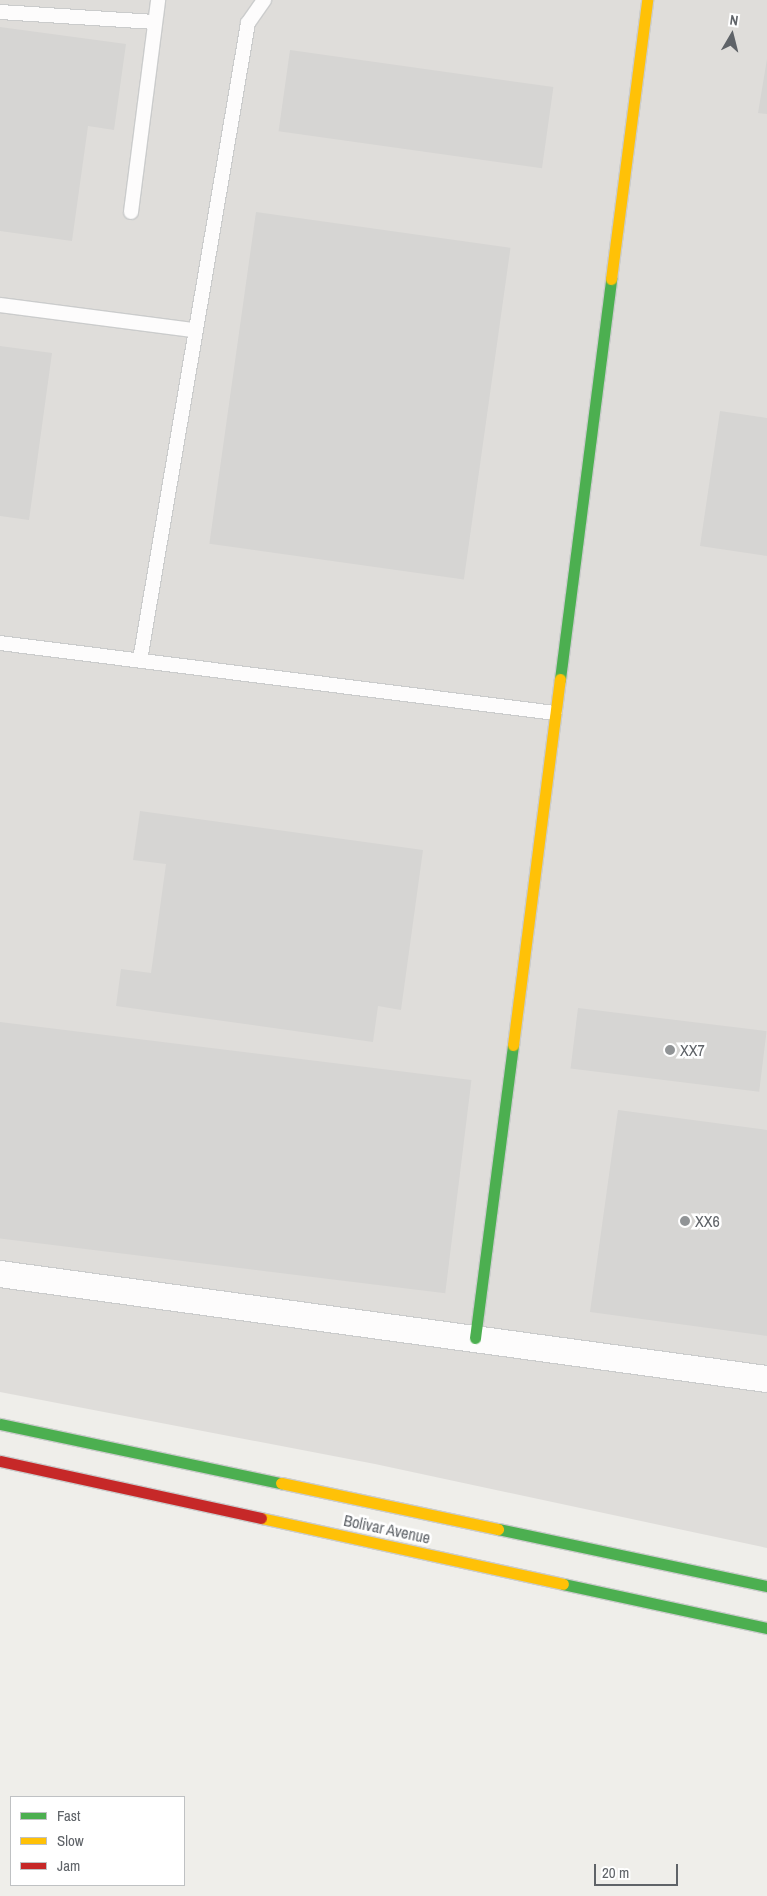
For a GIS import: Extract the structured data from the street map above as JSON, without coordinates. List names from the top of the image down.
{
  "streets": {
    "street": ["Bolivar Avenue"]
  },
  "places": ["XX7", "XX6"],
  "legend": ["Fast", "Slow", "Jam"],
  "scale_bar": "20 m",
  "north": "top"
}
